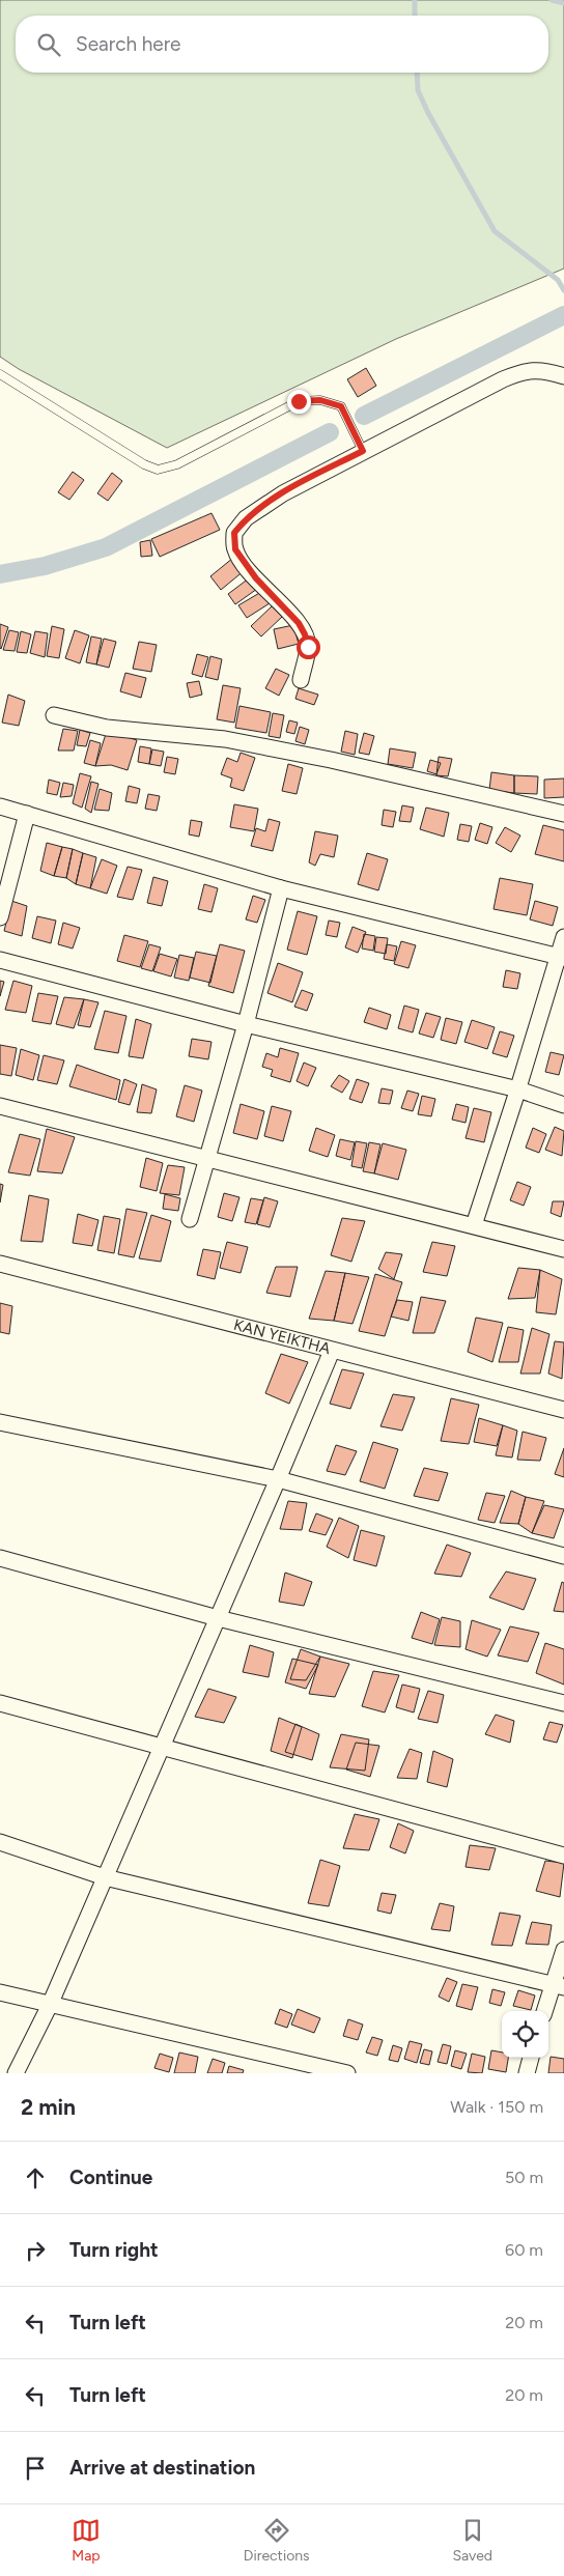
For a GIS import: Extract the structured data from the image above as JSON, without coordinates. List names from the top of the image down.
{
  "streets": {
    "street": ["KAN YEIKTHA"]
  },
  "page": {
    "search": "Search here",
    "heading": ["2 min", "Walk · 150 m"],
    "list": [
      ["Continue", "50 m"],
      ["Turn right", "60 m"],
      ["Turn left", "20 m"],
      ["Turn left", "20 m"],
      "Arrive at destination"
    ],
    "nav": ["Map", "Directions", "Saved"]
  }
}
